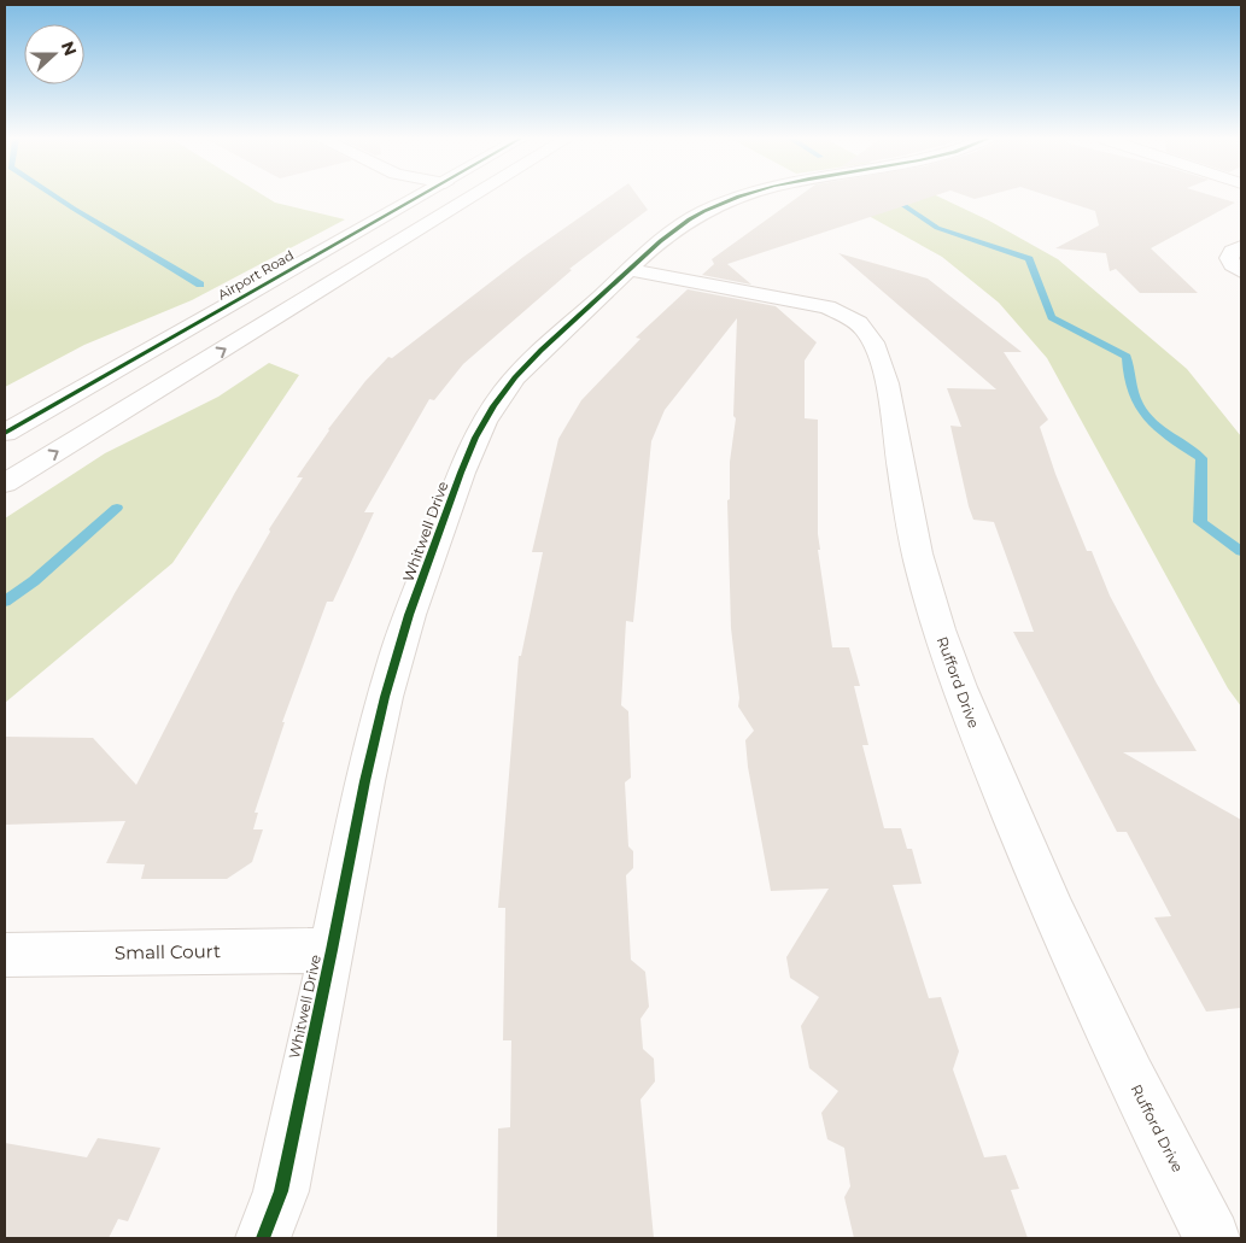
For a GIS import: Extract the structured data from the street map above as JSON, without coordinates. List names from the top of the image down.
{
  "streets": {
    "street": [
      "Airport Road",
      "Whitwell Drive",
      "Rufford Drive",
      "Small Court"
    ]
  },
  "crossings": [
    ["Whitwell Drive", "Rufford Drive"],
    ["Whitwell Drive", "Small Court"]
  ],
  "north": "right"
}
